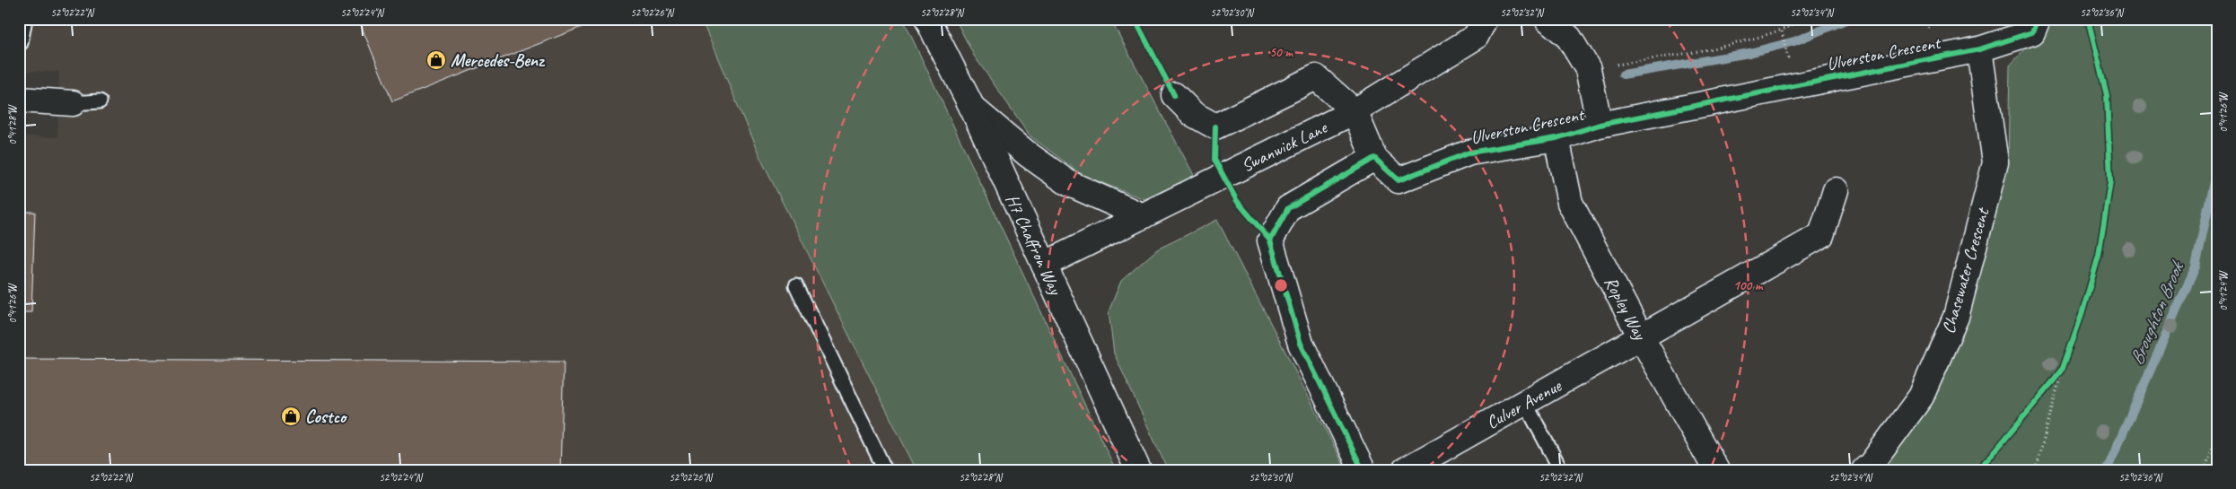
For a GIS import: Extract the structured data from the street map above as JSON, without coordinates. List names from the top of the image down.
{
  "streets": {
    "street": [
      "Ulverston Crescent",
      "Swanwick Lane",
      "H7 Chaffron Way",
      "Chasewater Crescent",
      "Ropley Way",
      "Culver Avenue"
    ]
  },
  "crossings": [
    ["Ulverston Crescent", "Chasewater Crescent"],
    ["Ulverston Crescent", "Ropley Way"],
    ["Swanwick Lane", "H7 Chaffron Way"],
    ["Ropley Way", "Culver Avenue"]
  ],
  "water": ["Broughton Brook"],
  "places": {
    "shop": ["Mercedes-Benz", "Costco"]
  },
  "coordinates": [
    "52°02'22\"N",
    "52°02'24\"N",
    "52°02'26\"N",
    "52°02'28\"N",
    "52°02'30\"N",
    "52°02'32\"N",
    "52°02'34\"N",
    "52°02'36\"N",
    "0°41'26\"W",
    "0°41'28\"W",
    "0°41'24\"W"
  ],
  "rings": ["50 m", "100 m"]
}
